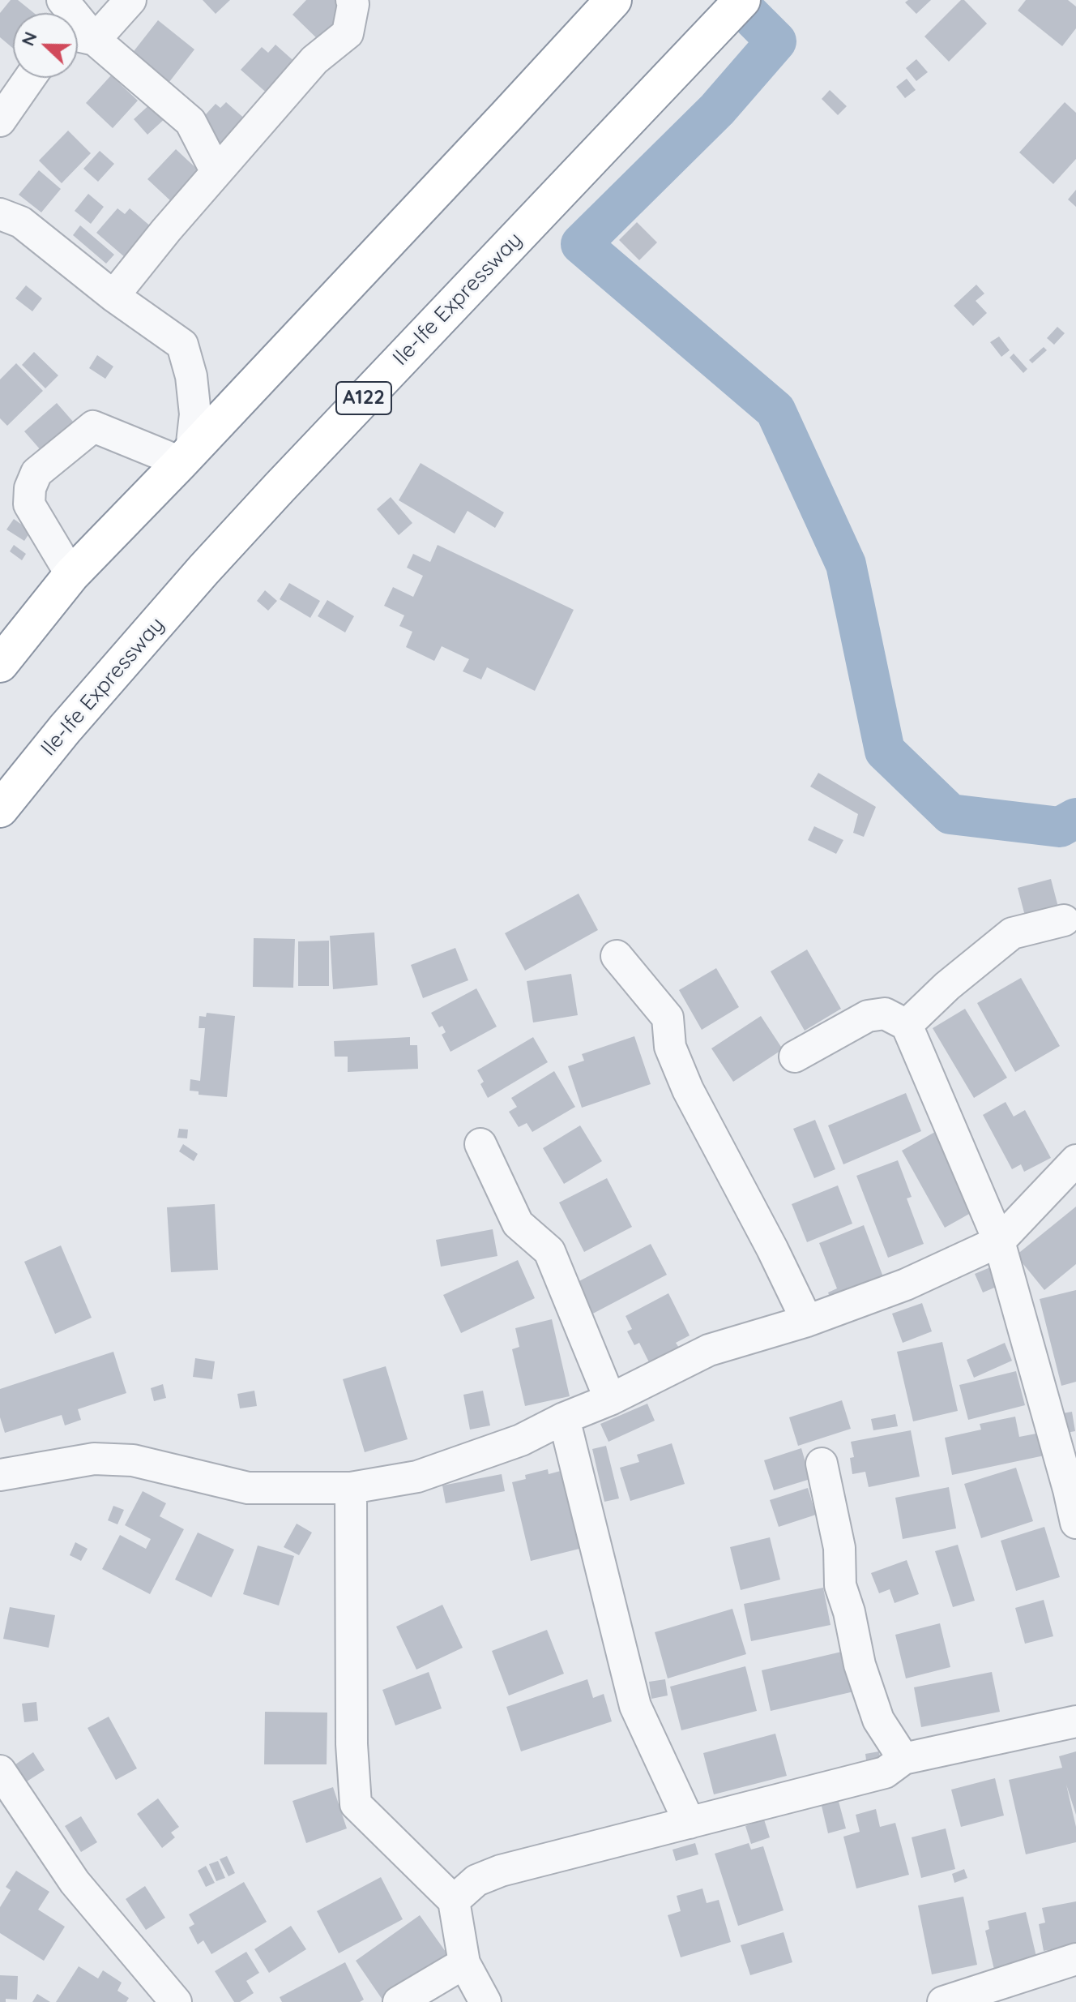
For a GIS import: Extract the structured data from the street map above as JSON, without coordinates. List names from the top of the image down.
{
  "streets": {
    "highway": ["Ile-Ife Expressway", "A122"]
  },
  "north": "left"
}
